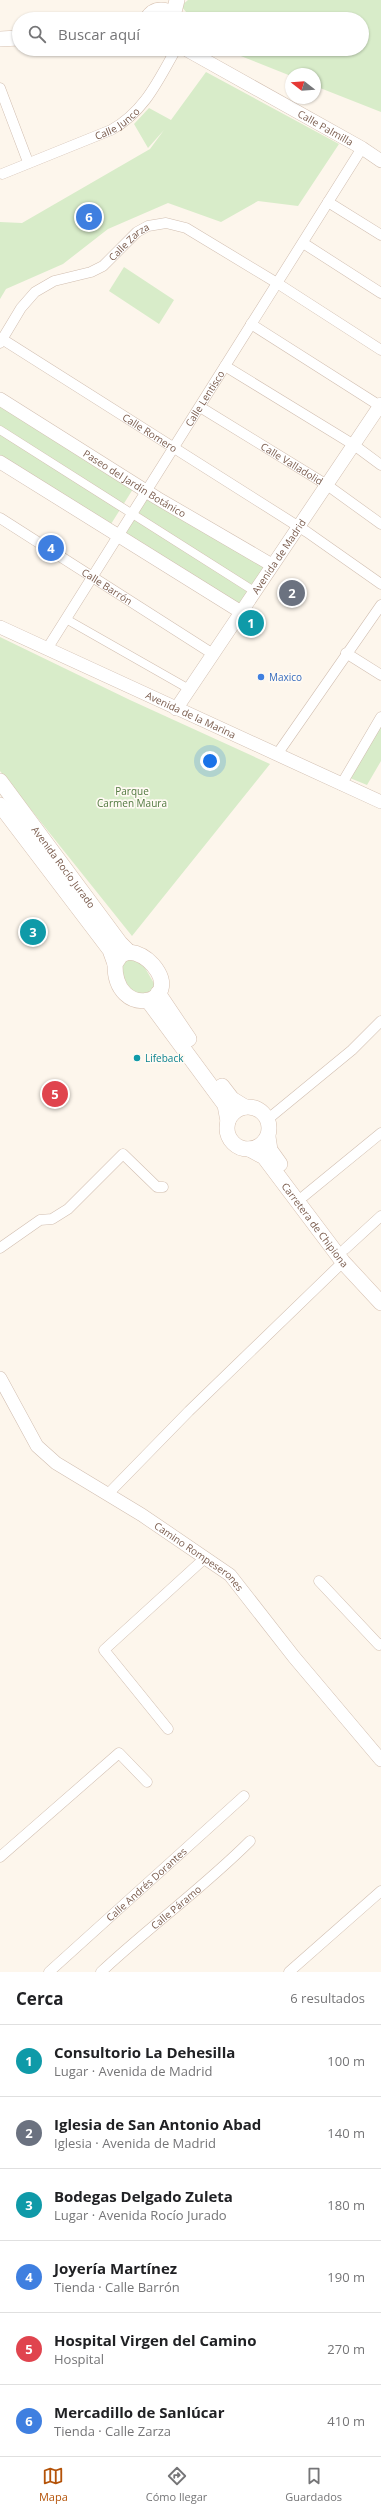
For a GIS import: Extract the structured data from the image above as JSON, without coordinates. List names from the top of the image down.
{
  "streets": {
    "main road": ["Avenida Rocío Jurado", "Carretera de Chipiona"],
    "street": [
      "Calle Junco",
      "Calle Palmilla",
      "Calle Zarza",
      "Calle Lentisco",
      "Calle Romero",
      "Calle Valladolid",
      "Paseo del Jardín Botánico",
      "Avenida de Madrid",
      "Calle Barrón",
      "Avenida de la Marina",
      "Camino Rompeserones",
      "Calle Andrés Dorantes",
      "Calle Páramo"
    ]
  },
  "crossings": [
    ["Calle Palmilla", "Calle Lentisco"],
    ["Calle Zarza", "Calle Lentisco"],
    ["Calle Zarza", "Calle Romero"],
    ["Calle Lentisco", "Calle Romero"],
    ["Calle Lentisco", "Calle Valladolid"],
    ["Calle Lentisco", "Paseo del Jardín Botánico"],
    ["Calle Lentisco", "Calle Barrón"],
    ["Calle Lentisco", "Avenida de la Marina"],
    ["Calle Romero", "Avenida de Madrid"],
    ["Calle Valladolid", "Avenida de Madrid"],
    ["Paseo del Jardín Botánico", "Avenida de Madrid"],
    ["Avenida de Madrid", "Calle Barrón"],
    ["Avenida de Madrid", "Avenida de la Marina"]
  ],
  "parks": ["Parque Carmen Maura"],
  "places": ["Maxico", "Lifeback"],
  "north": "left",
  "page": {
    "search": "Buscar aquí",
    "pins": [
      "6",
      "4",
      "2",
      "1",
      "3",
      "5"
    ],
    "heading": ["Cerca", "6 resultados"],
    "list": [
      {
        "mark": "1",
        "name": "Consultorio La Dehesilla",
        "note": "Lugar · Avenida de Madrid",
        "value": "100 m"
      },
      {
        "mark": "2",
        "name": "Iglesia de San Antonio Abad",
        "note": "Iglesia · Avenida de Madrid",
        "value": "140 m"
      },
      {
        "mark": "3",
        "name": "Bodegas Delgado Zuleta",
        "note": "Lugar · Avenida Rocío Jurado",
        "value": "180 m"
      },
      {
        "mark": "4",
        "name": "Joyería Martínez",
        "note": "Tienda · Calle Barrón",
        "value": "190 m"
      },
      {
        "mark": "5",
        "name": "Hospital Virgen del Camino",
        "note": "Hospital",
        "value": "270 m"
      },
      {
        "mark": "6",
        "name": "Mercadillo de Sanlúcar",
        "note": "Tienda · Calle Zarza",
        "value": "410 m"
      }
    ],
    "nav": ["Mapa", "Cómo llegar", "Guardados"]
  }
}
